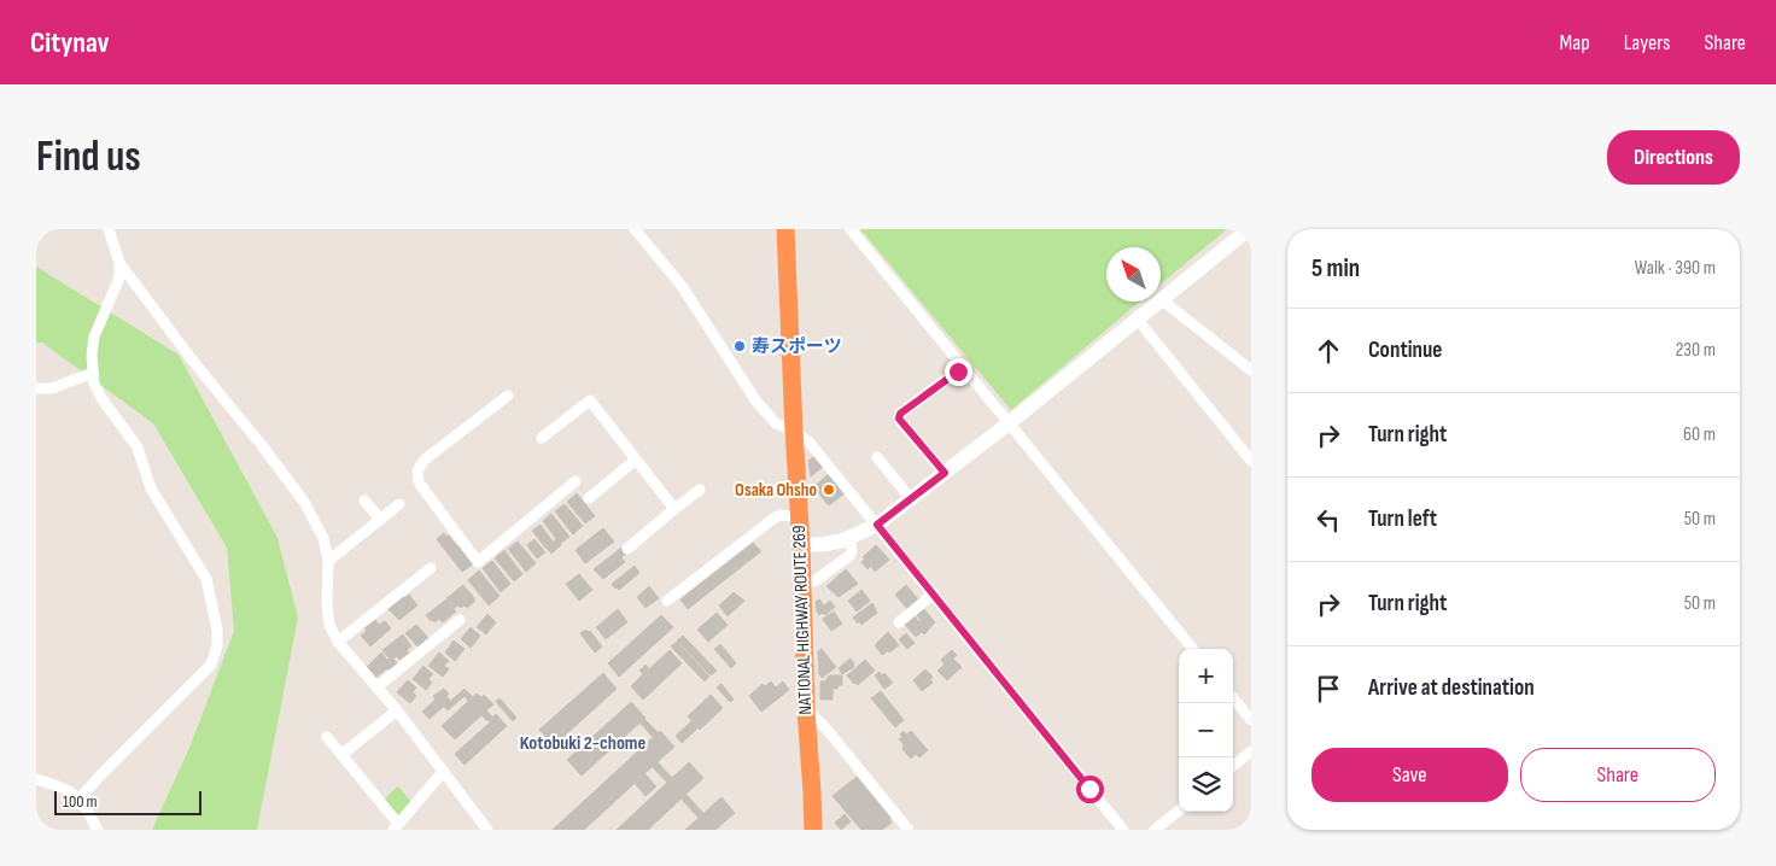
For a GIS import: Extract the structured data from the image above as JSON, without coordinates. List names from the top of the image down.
{
  "streets": {
    "highway": ["NATIONAL HIGHWAY ROUTE 269"]
  },
  "districts": ["Kotobuki 2-chome"],
  "places": ["寿スポーツ", "Osaka Ohsho"],
  "scale_bar": "100 m",
  "north": "top left",
  "page": {
    "header": "Citynav",
    "nav": ["Map", "Layers", "Share"],
    "buttons": [
      "Directions",
      ["Save", "Share"]
    ],
    "title": "Find us",
    "heading": ["5 min", "Walk · 390 m"],
    "list": [
      ["Continue", "230 m"],
      ["Turn right", "60 m"],
      ["Turn left", "50 m"],
      ["Turn right", "50 m"],
      "Arrive at destination"
    ],
    "map_buttons": ["+", "−"],
    "scale": "100 m"
  }
}
